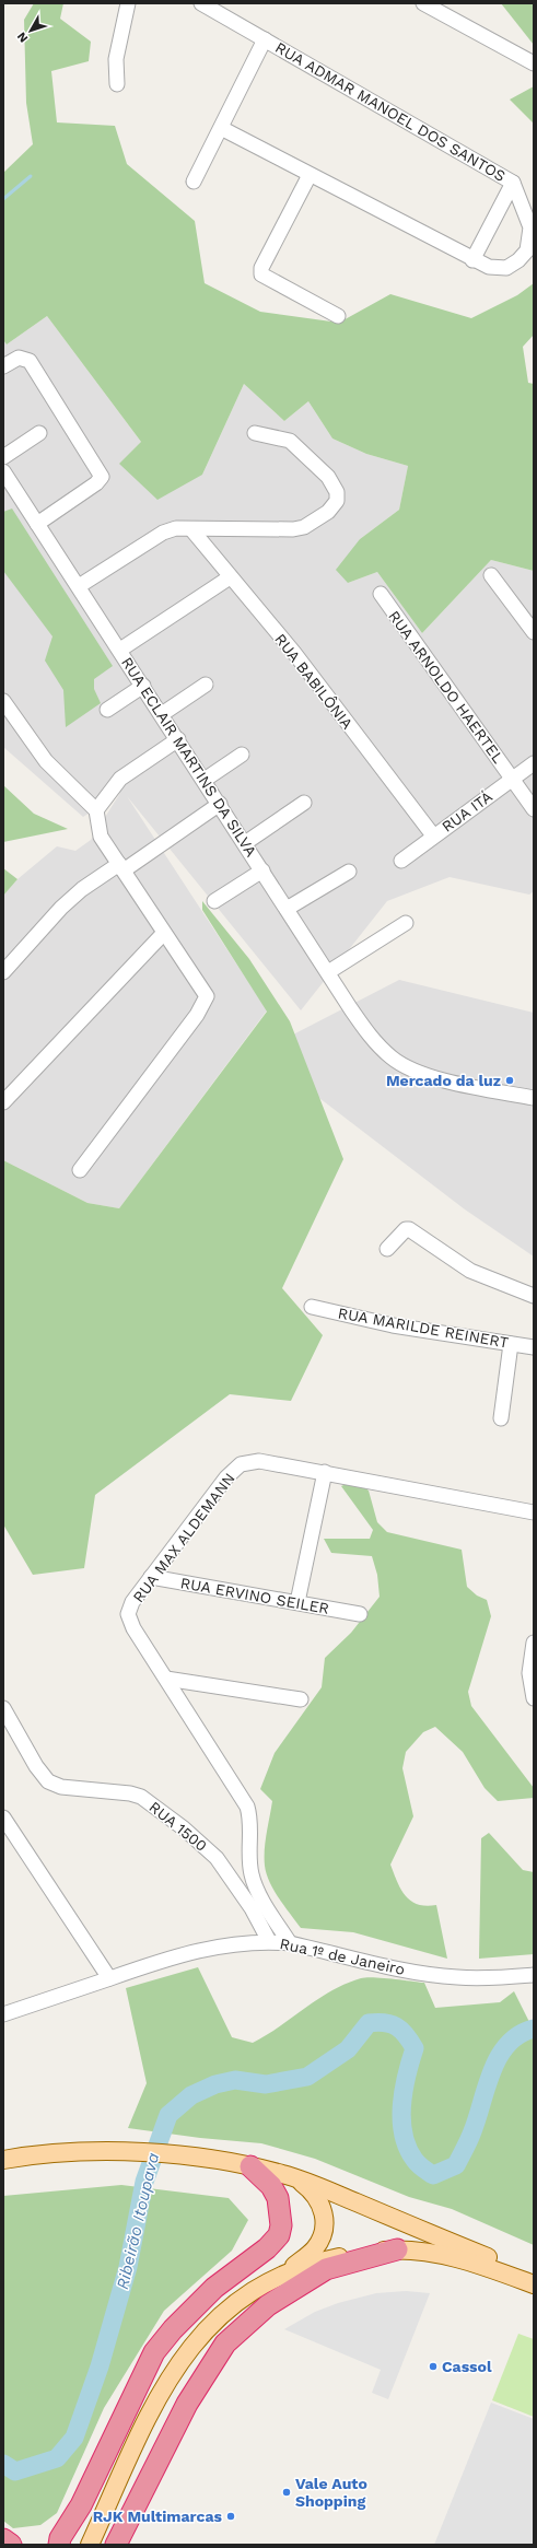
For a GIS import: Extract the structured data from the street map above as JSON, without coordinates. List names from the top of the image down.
{
  "streets": {
    "street": [
      "RUA ADMAR MANOEL DOS SANTOS",
      "RUA BABILÔNIA",
      "RUA ARNOLDO HAERTEL",
      "RUA ECLAIR MARTINS DA SILVA",
      "RUA ITÁ",
      "RUA MARILDE REINERT",
      "RUA MAX ALDEMANN",
      "RUA ERVINO SEILER",
      "RUA 1500",
      "Rua 1º de Janeiro"
    ]
  },
  "crossings": [
    ["RUA BABILÔNIA", "RUA ITÁ"],
    ["RUA ARNOLDO HAERTEL", "RUA ITÁ"],
    ["RUA MAX ALDEMANN", "RUA ERVINO SEILER"],
    ["RUA MAX ALDEMANN", "Rua 1º de Janeiro"],
    ["RUA 1500", "Rua 1º de Janeiro"]
  ],
  "water": ["Ribeirão Itoupava"],
  "places": [
    "Mercado da luz",
    "Cassol",
    "Vale Auto Shopping",
    "RJK Multimarcas"
  ],
  "north": "bottom left"
}
